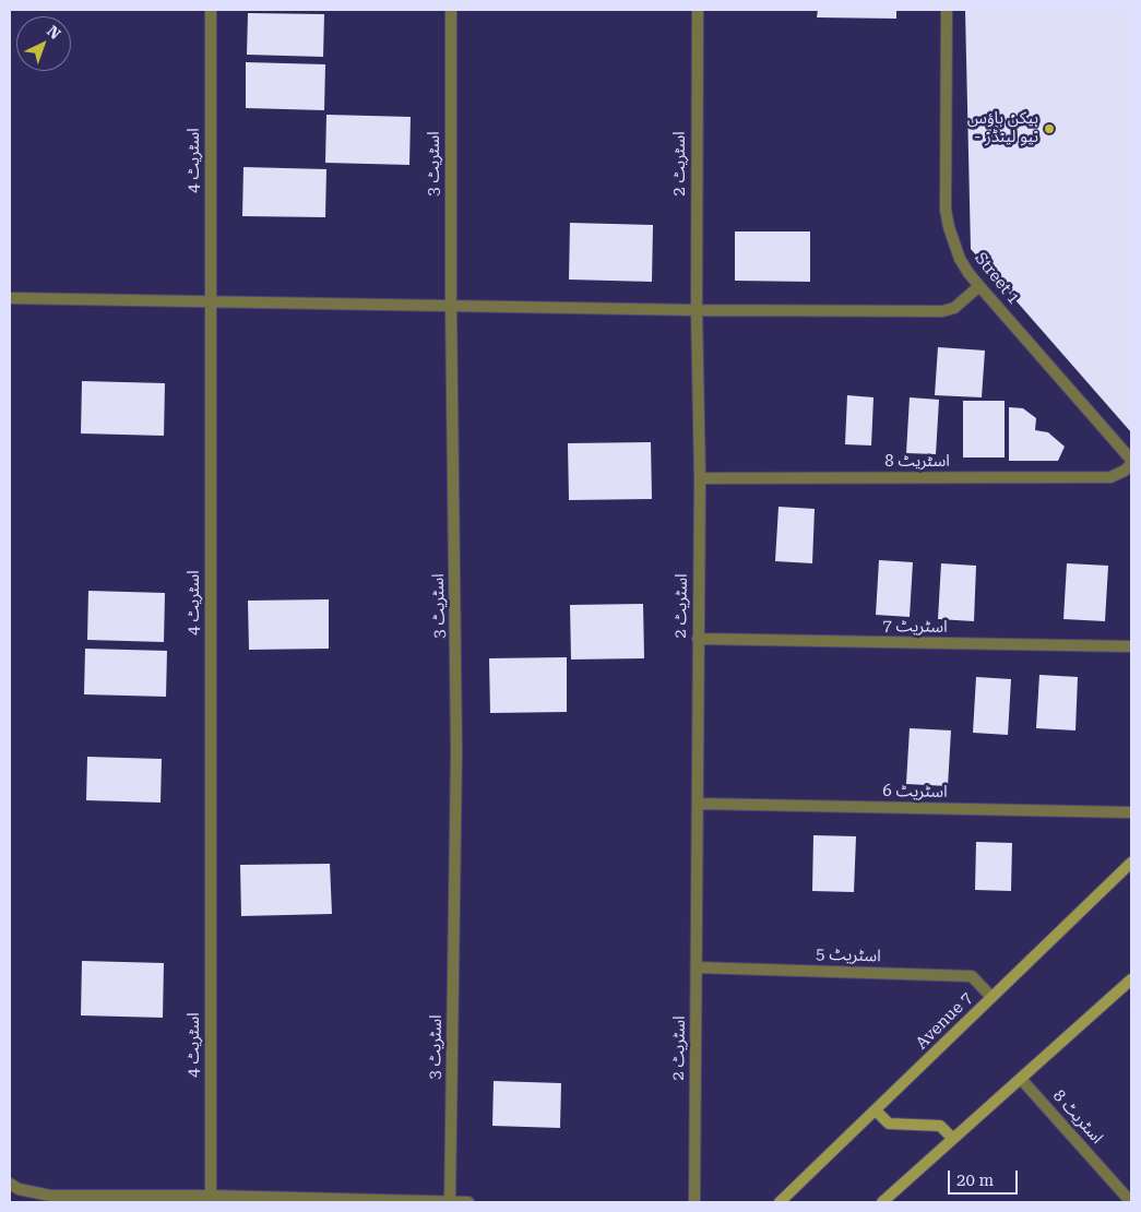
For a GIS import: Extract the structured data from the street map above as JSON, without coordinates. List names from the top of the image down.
{
  "streets": {
    "street": [
      "اسٹریٹ 4",
      "اسٹریٹ 3",
      "اسٹریٹ 2",
      "Street 1",
      "اسٹریٹ 8",
      "اسٹریٹ 7",
      "اسٹریٹ 6",
      "اسٹریٹ 5",
      "Avenue 7"
    ]
  },
  "crossings": [
    ["اسٹریٹ 2", "اسٹریٹ 8"],
    ["اسٹریٹ 2", "اسٹریٹ 7"],
    ["اسٹریٹ 2", "اسٹریٹ 6"],
    ["اسٹریٹ 2", "اسٹریٹ 5"],
    ["اسٹریٹ 5", "Avenue 7"]
  ],
  "places": ["بیکن ہاؤس - نیو لینڈز"],
  "scale_bar": "20 m",
  "north": "top right"
}
